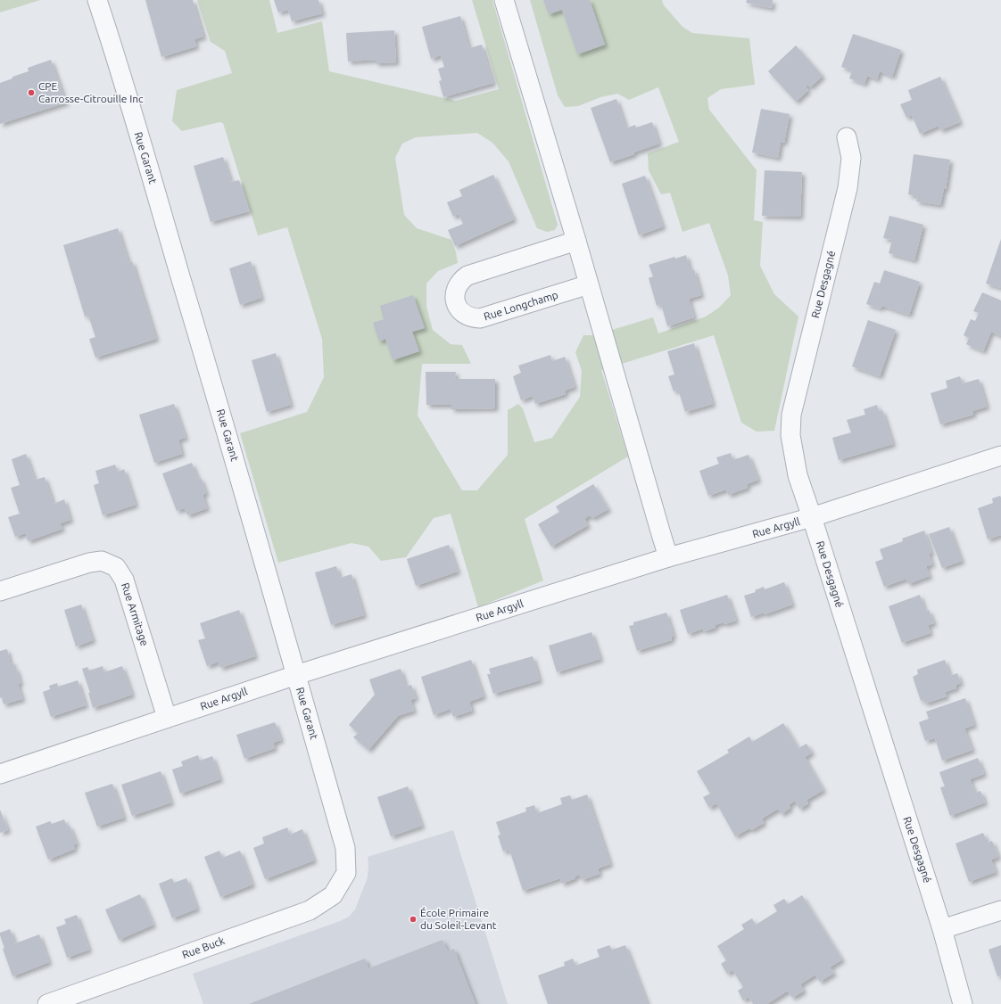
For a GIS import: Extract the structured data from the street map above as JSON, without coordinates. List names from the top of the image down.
{
  "streets": {
    "street": [
      "Rue Garant",
      "Rue Desgagné",
      "Rue Longchamp",
      "Rue Argyll",
      "Rue Armitage",
      "Rue Buck"
    ]
  },
  "crossings": [
    ["Rue Garant", "Rue Argyll"],
    ["Rue Garant", "Rue Buck"],
    ["Rue Desgagné", "Rue Argyll"],
    ["Rue Argyll", "Rue Armitage"]
  ],
  "places": ["CPE Carrosse-Citrouille Inc", "École Primaire du Soleil-Levant"]
}
